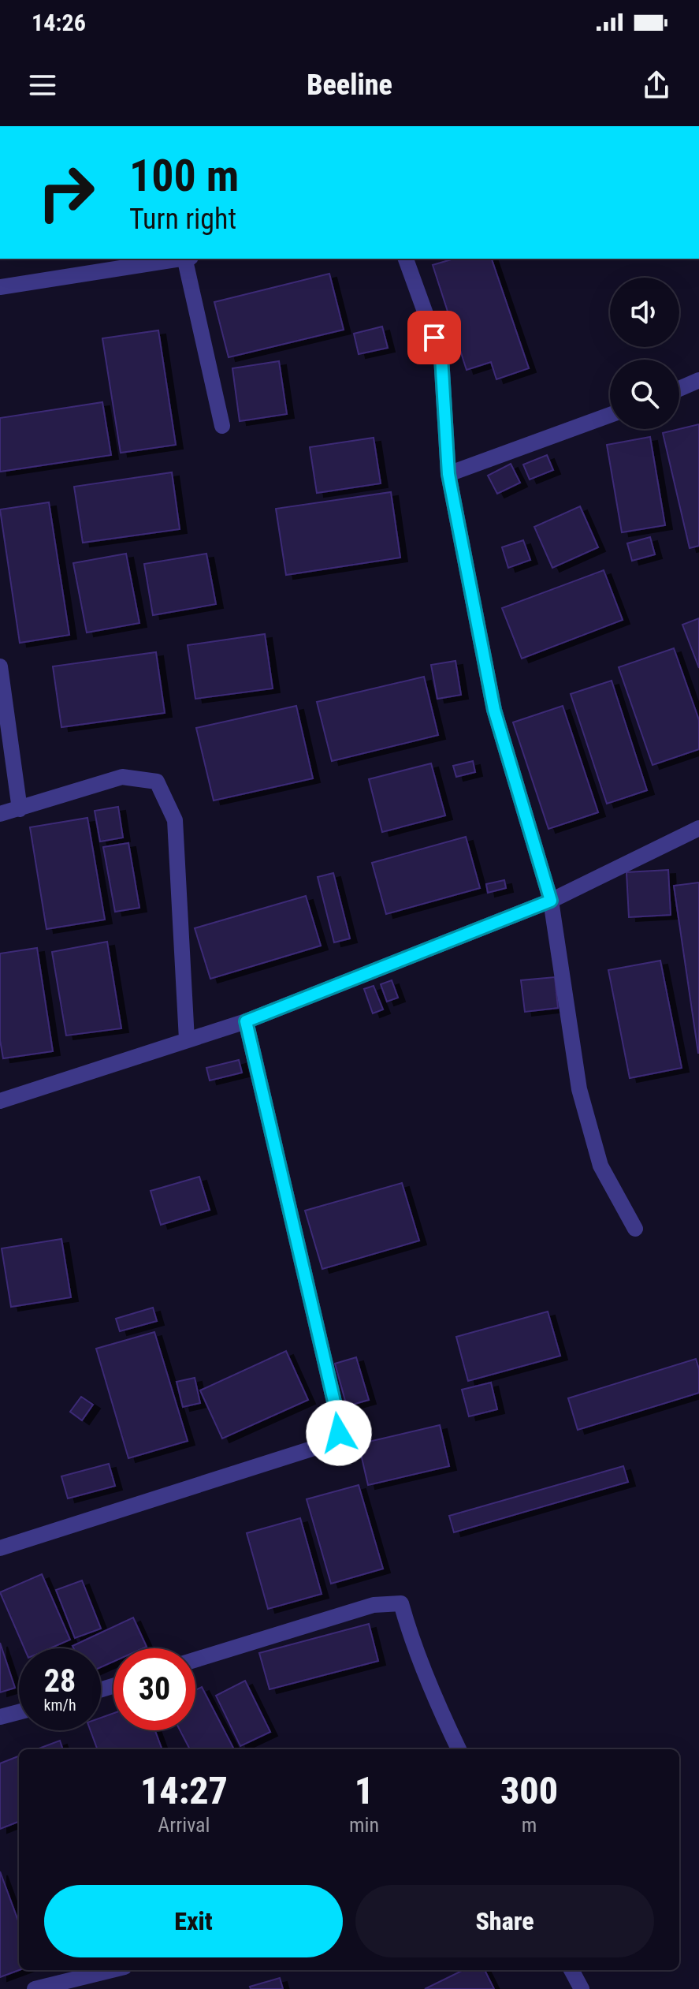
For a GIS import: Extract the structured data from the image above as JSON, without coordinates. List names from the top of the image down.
{
  "page": {
    "status": "14:26",
    "header": "Beeline",
    "turn": ["100 m", "Turn right"],
    "speed": "28 km/h",
    "limit": "30",
    "eta": [
      "14:27",
      "Arrival",
      "1",
      "min",
      "300",
      "m"
    ],
    "buttons": ["Exit", "Share"]
  }
}
